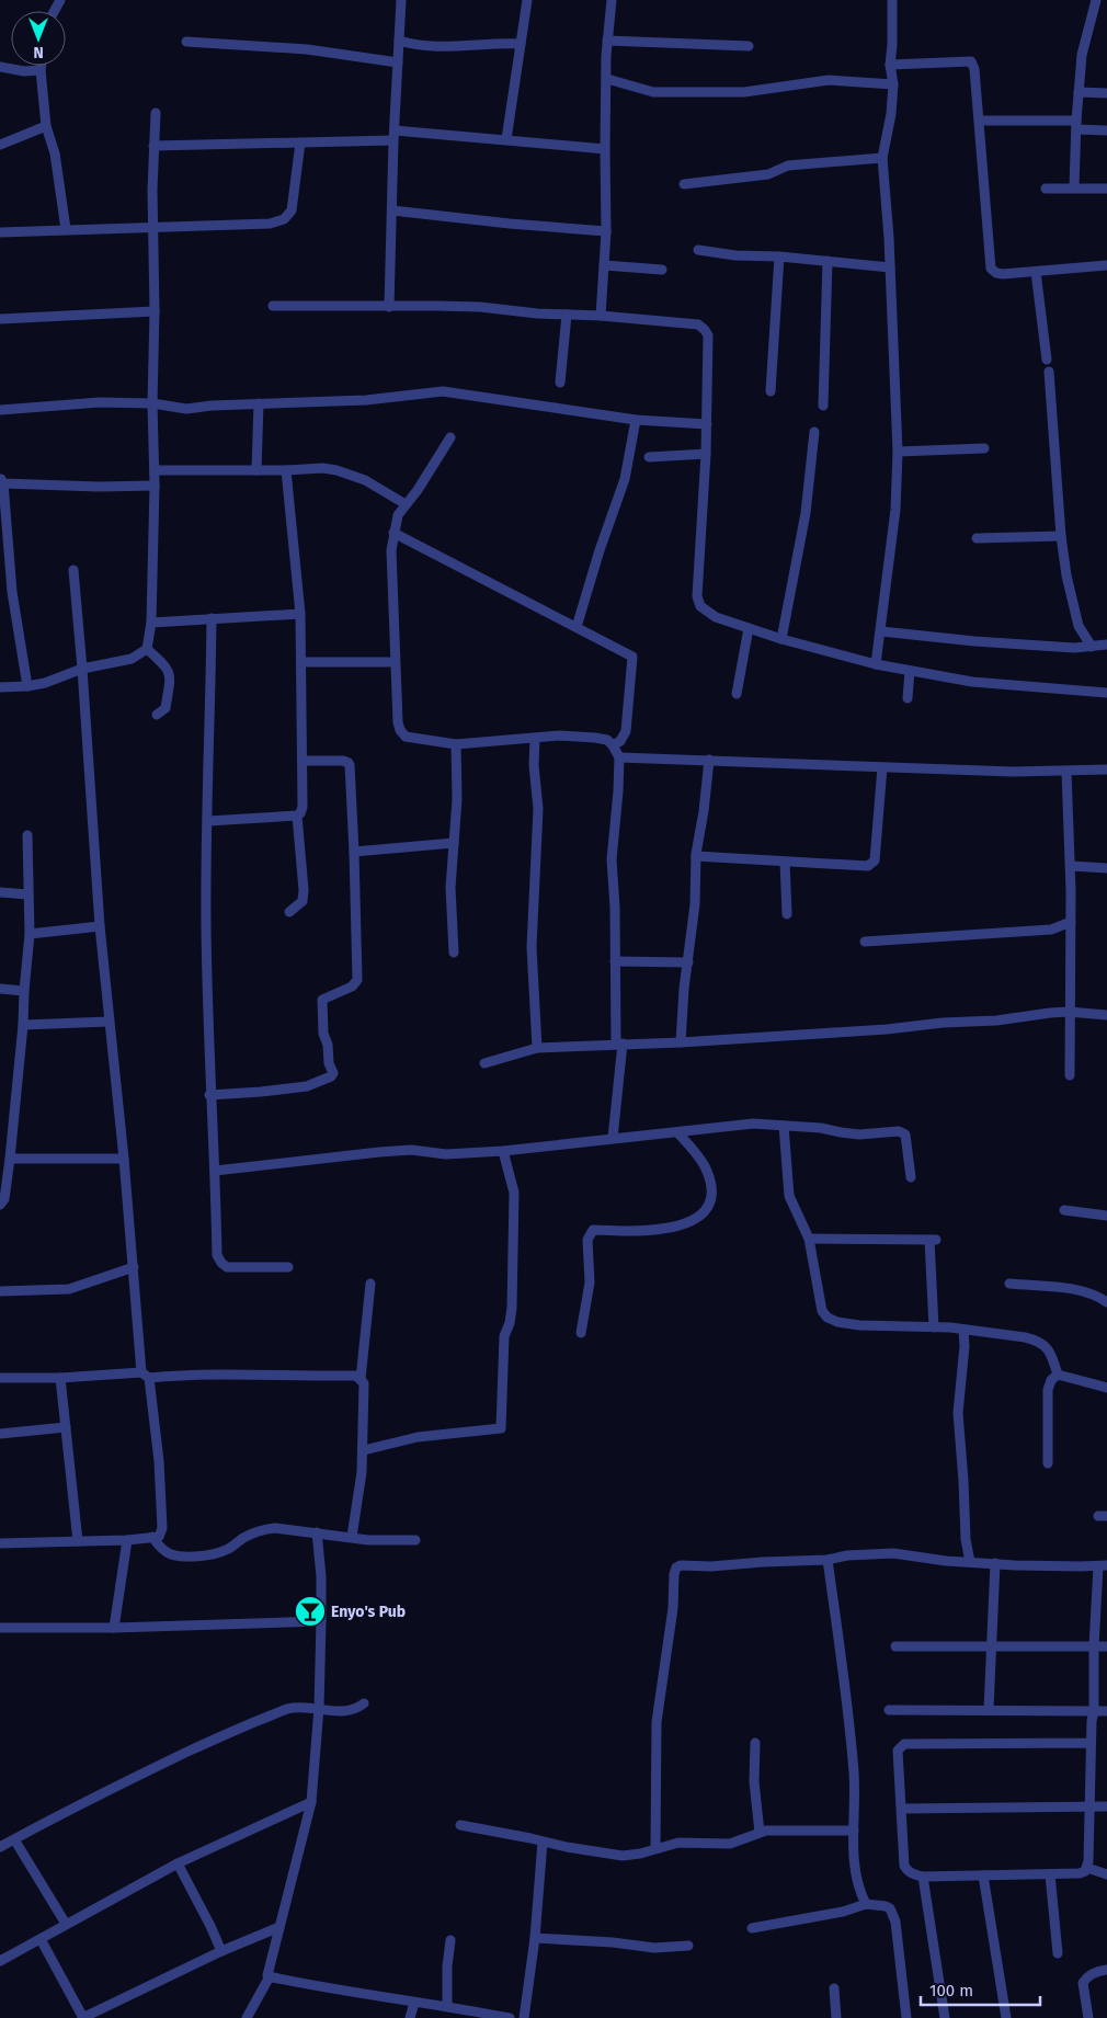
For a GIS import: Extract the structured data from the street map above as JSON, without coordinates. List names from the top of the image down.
{
  "places": {
    "bar": ["Enyo's Pub"]
  },
  "scale_bar": "100 m",
  "north": "bottom"
}
